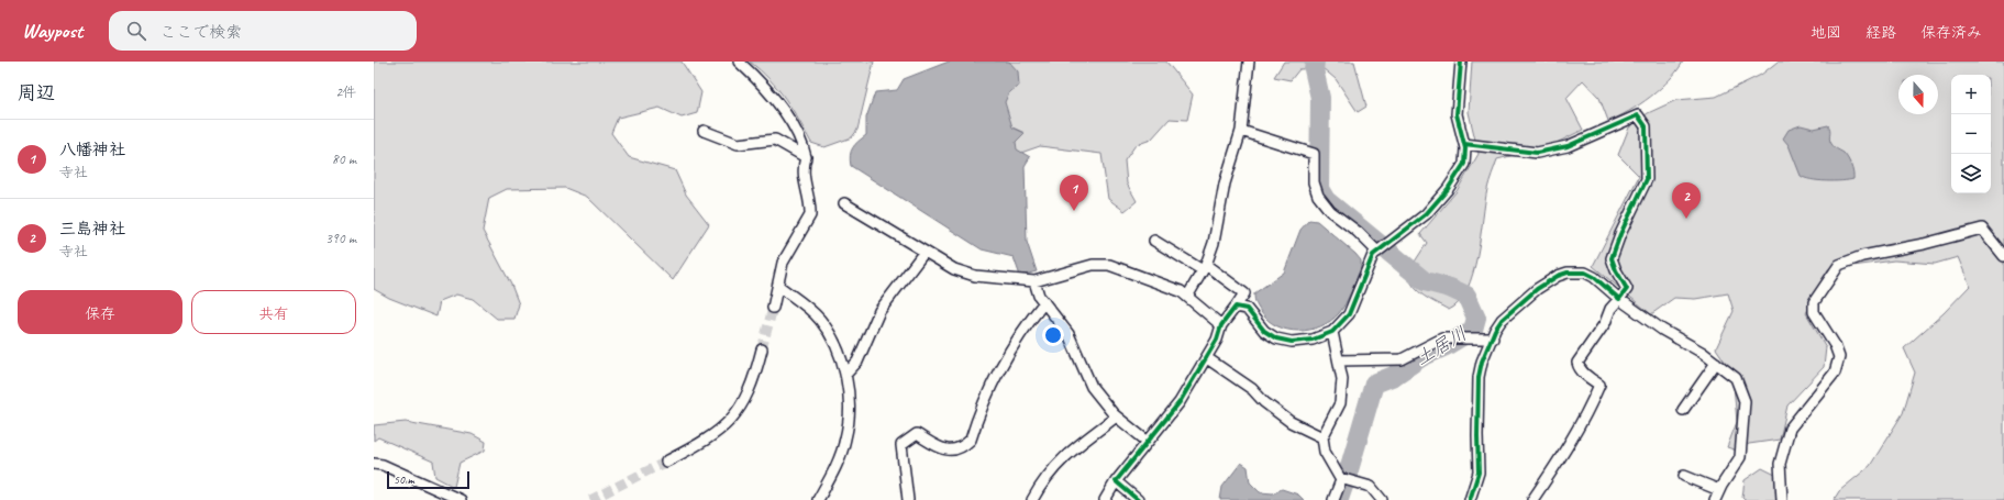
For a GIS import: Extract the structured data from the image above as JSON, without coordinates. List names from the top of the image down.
{
  "water": ["土居川"],
  "scale_bar": "50 m",
  "north": "bottom",
  "page": {
    "header": "Waypost",
    "search": "ここで検索",
    "nav": ["地図", "経路", "保存済み"],
    "heading": ["周辺", "2件"],
    "map_buttons": ["+", "−"],
    "list": [
      {
        "mark": "1",
        "name": "八幡神社",
        "note": "寺社",
        "value": "80 m"
      },
      {
        "mark": "2",
        "name": "三島神社",
        "note": "寺社",
        "value": "390 m"
      }
    ],
    "pins": ["1", "2"],
    "buttons": ["保存", "共有"],
    "scale": "50 m"
  }
}
